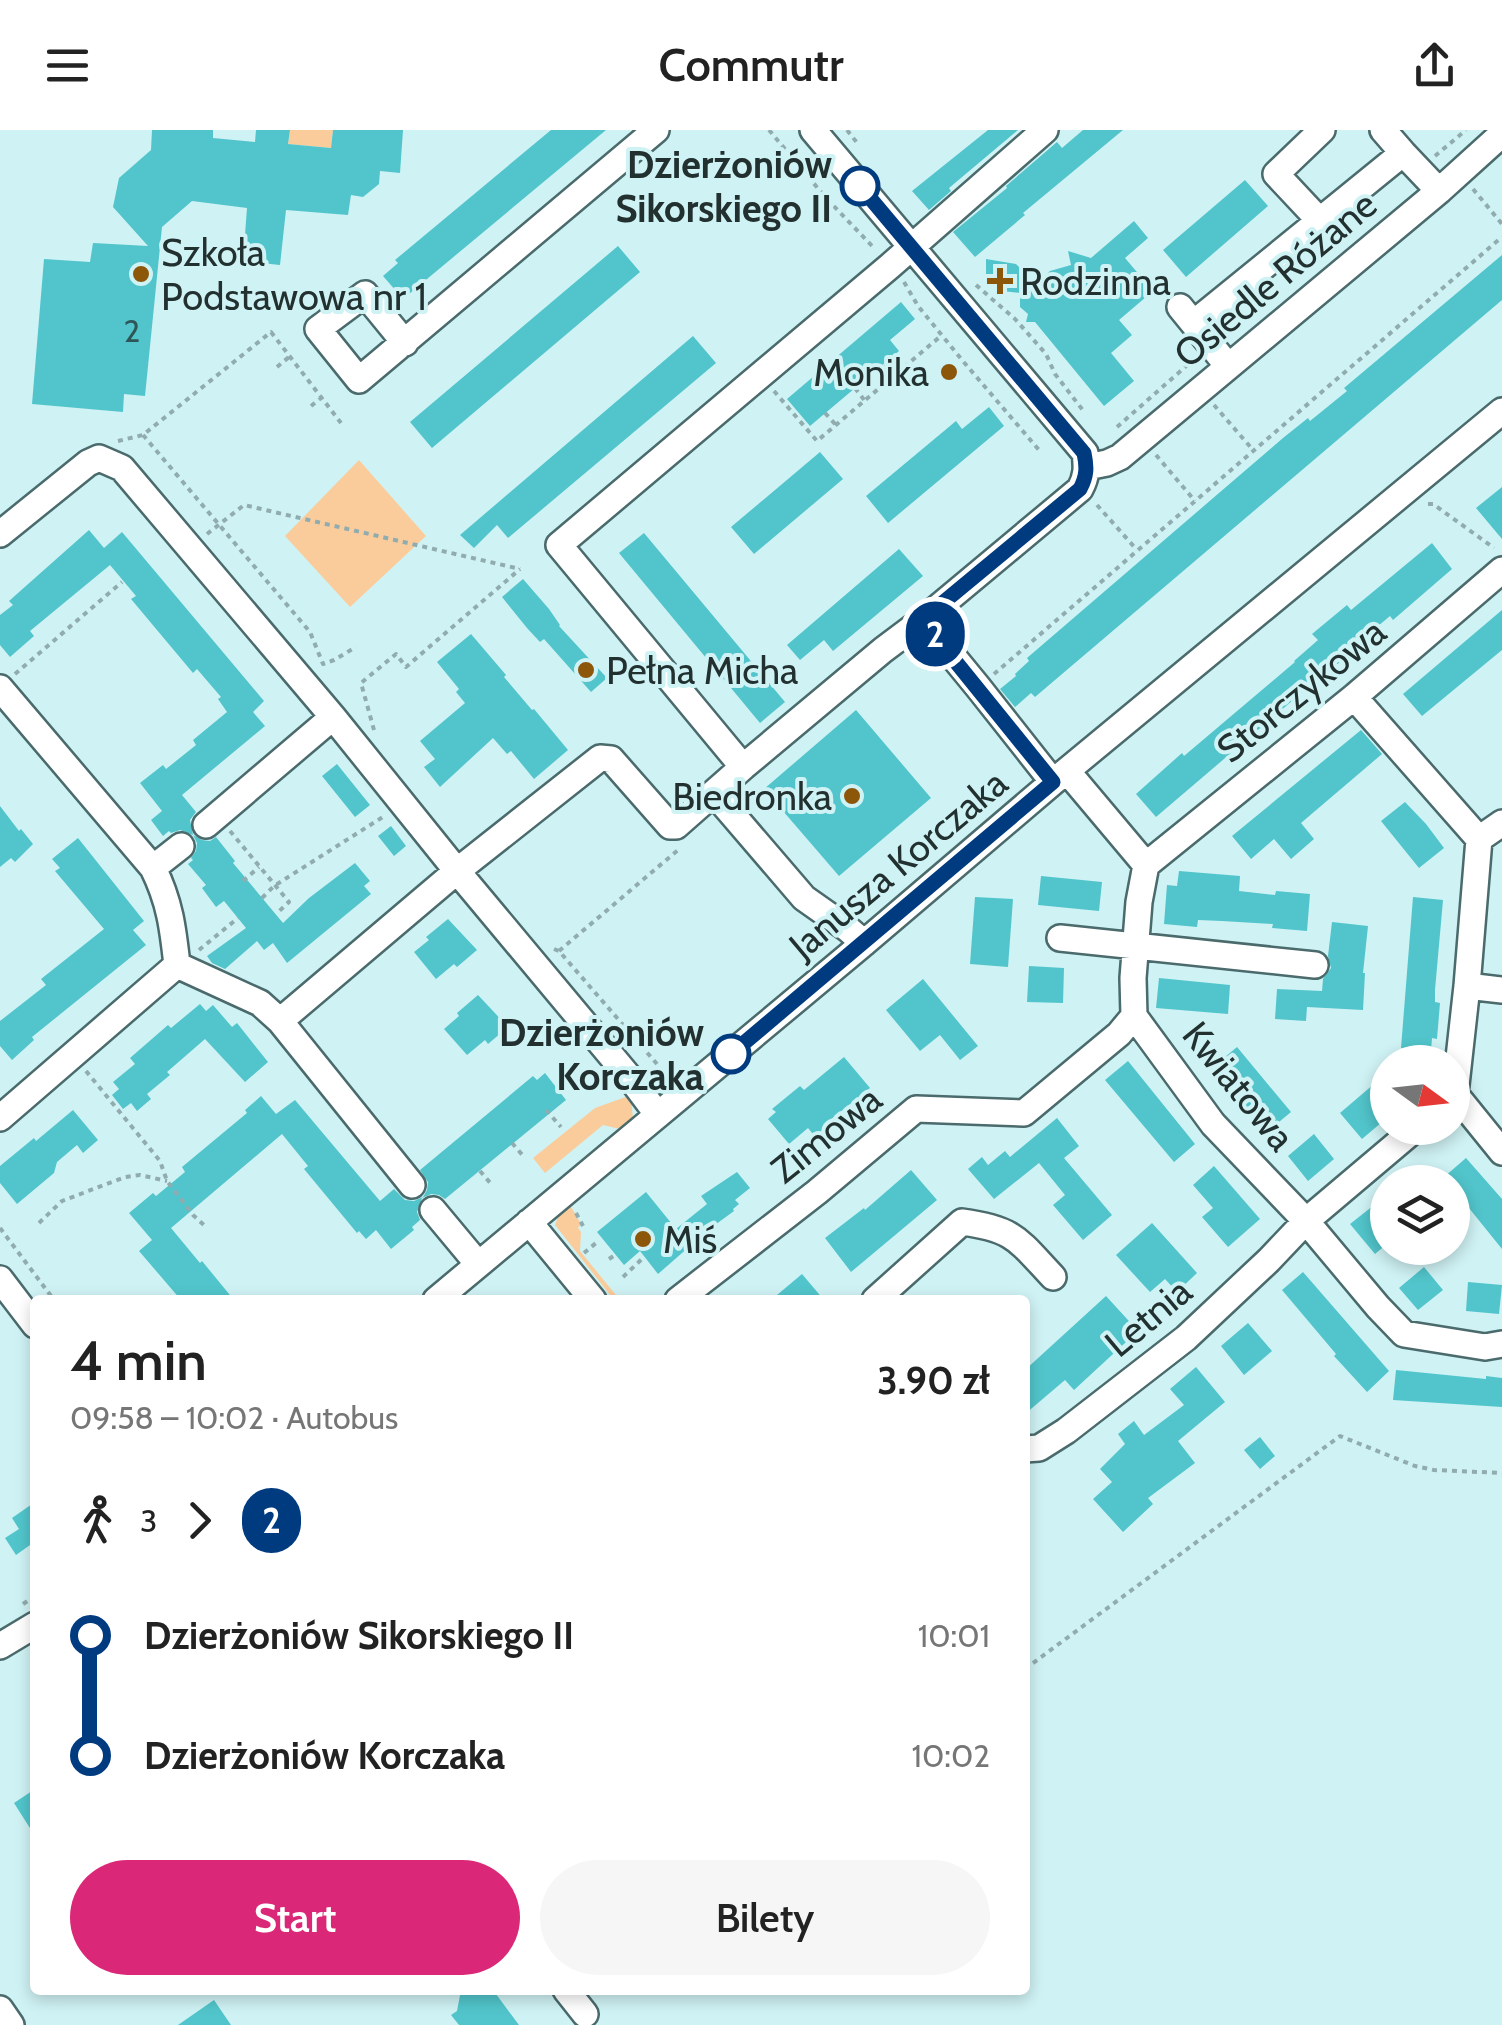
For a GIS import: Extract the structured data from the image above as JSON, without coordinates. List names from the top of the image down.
{
  "streets": {
    "street": [
      "Osiedle Różane",
      "Storczykowa",
      "Janusza Korczaka",
      "Kwiatowa",
      "Zimowa",
      "Letnia"
    ]
  },
  "crossings": [
    ["Storczykowa", "Kwiatowa"],
    ["Kwiatowa", "Zimowa"],
    ["Kwiatowa", "Letnia"]
  ],
  "places": {
    "other": [
      "Dzierżoniów Sikorskiego II",
      "Szkoła Podstawowa nr 1",
      "Monika",
      "Pełna Micha",
      "Biedronka",
      "Dzierżoniów Korczaka",
      "Miś"
    ],
    "health": ["Rodzinna"]
  },
  "lines": ["bus line 2"],
  "house_numbers": ["2"],
  "north": "right",
  "page": {
    "header": "Commutr",
    "on_map": "2",
    "heading": ["4 min", "09:58 – 10:02 · Autobus", "3.90 zł"],
    "legs": ["3", "2"],
    "list": [
      {
        "name": "Dzierżoniów Sikorskiego II",
        "value": "10:01"
      },
      {
        "name": "Dzierżoniów Korczaka",
        "value": "10:02"
      }
    ],
    "buttons": ["Start", "Bilety"]
  }
}
